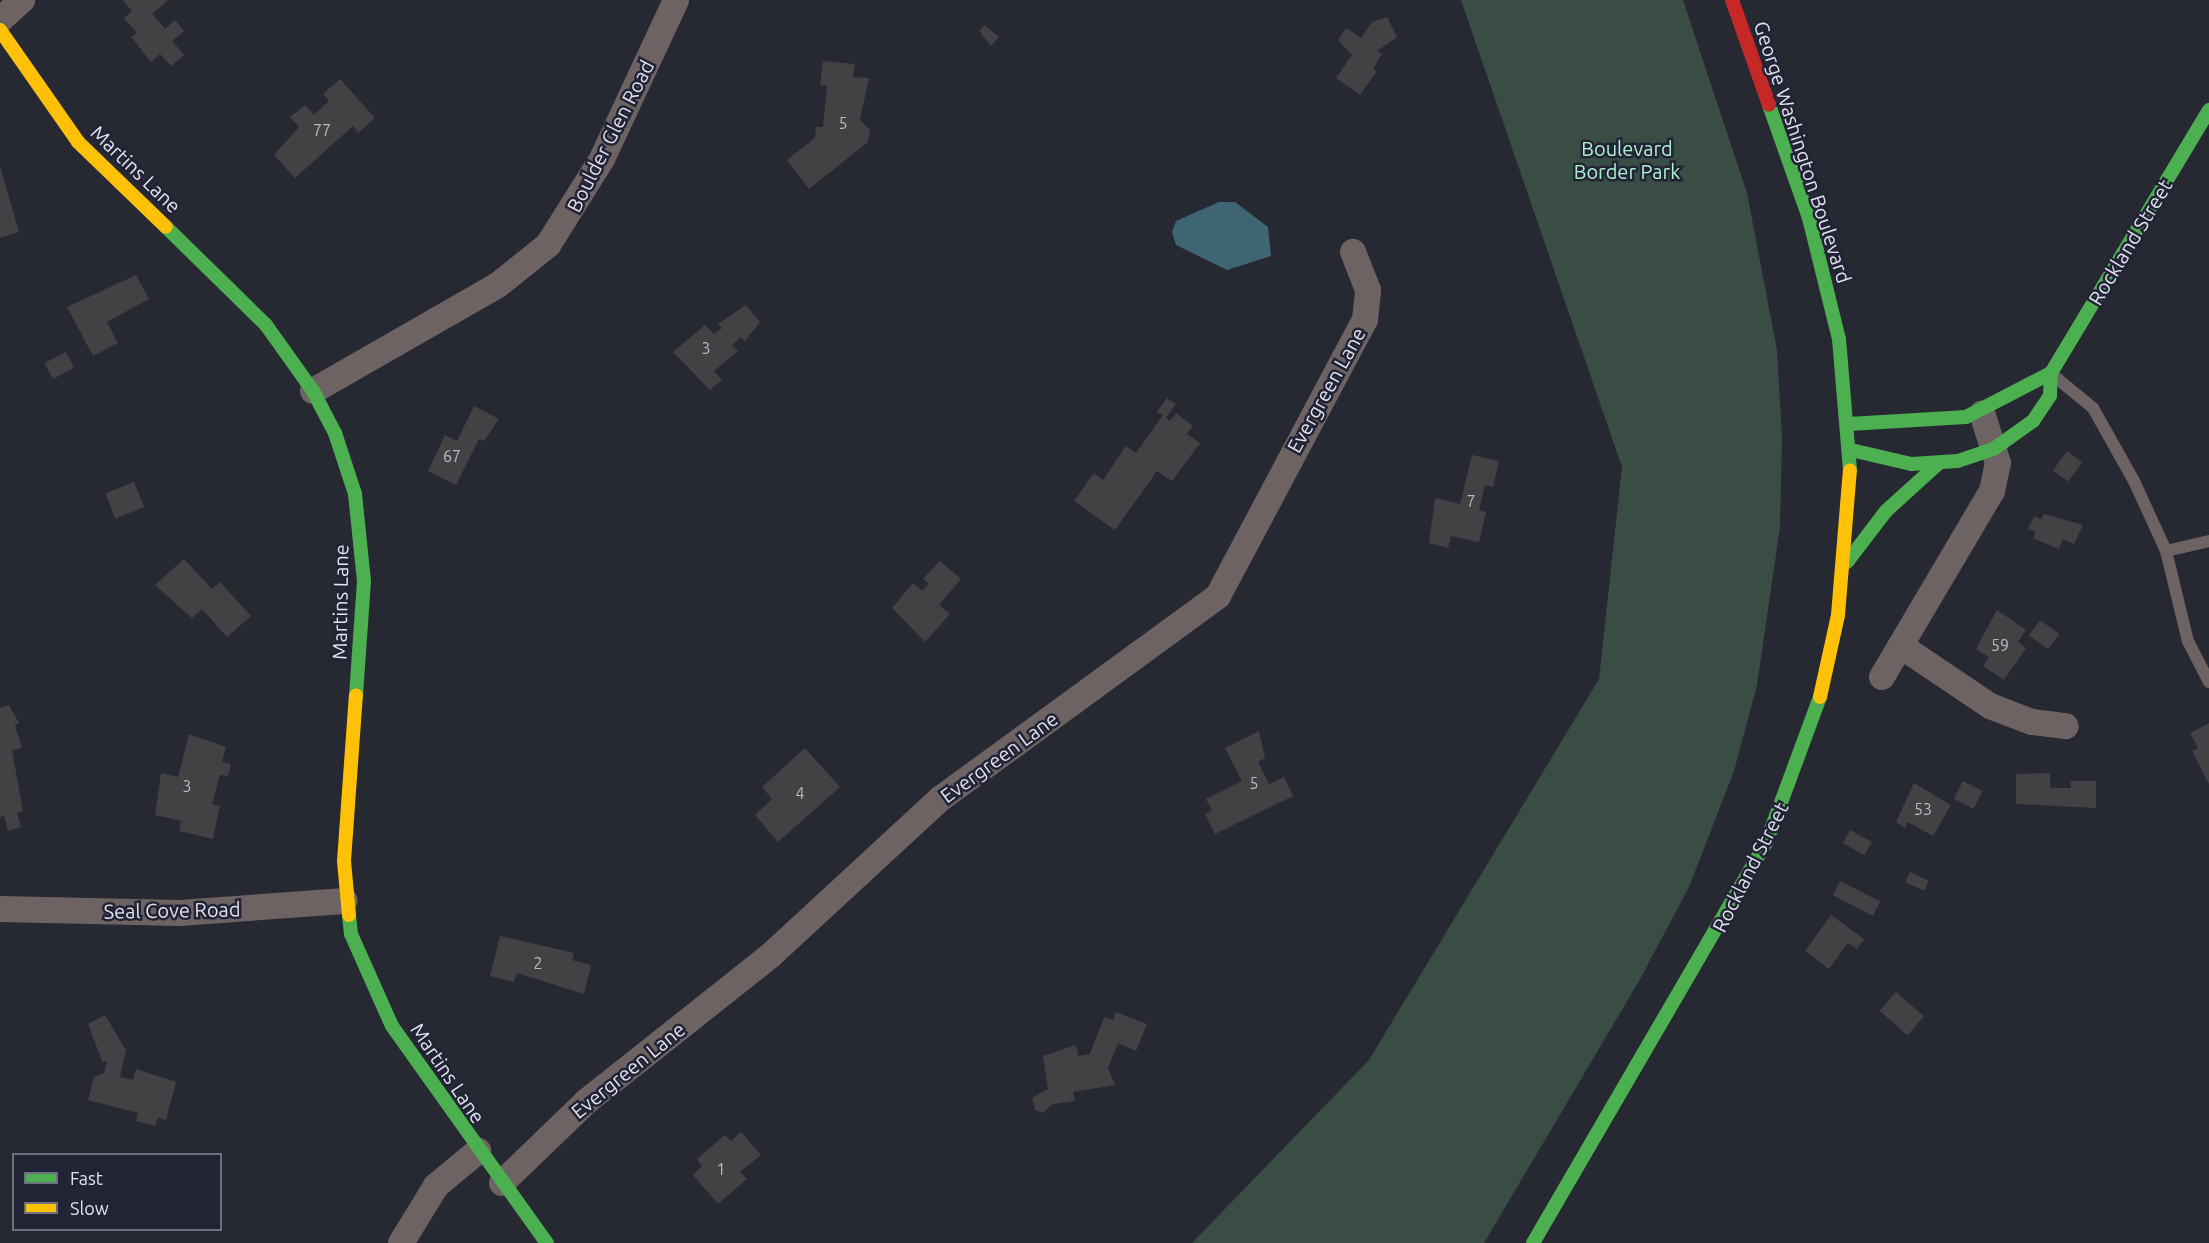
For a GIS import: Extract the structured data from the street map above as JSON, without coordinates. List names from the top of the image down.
{
  "streets": {
    "main road": ["George Washington Boulevard", "Martins Lane", "Rockland Street"],
    "street": ["Boulder Glen Road", "Evergreen Lane", "Seal Cove Road"]
  },
  "crossings": [
    ["Boulder Glen Road", "Martins Lane"],
    ["George Washington Boulevard", "Rockland Street"],
    ["Martins Lane", "Evergreen Lane"],
    ["Martins Lane", "Seal Cove Road"]
  ],
  "parks": ["Boulevard Border Park"],
  "house_numbers": [
    "5",
    "77",
    "3",
    "67",
    "7",
    "59",
    "5",
    "3",
    "4",
    "53",
    "2",
    "1"
  ],
  "legend": ["Fast", "Slow"]
}
